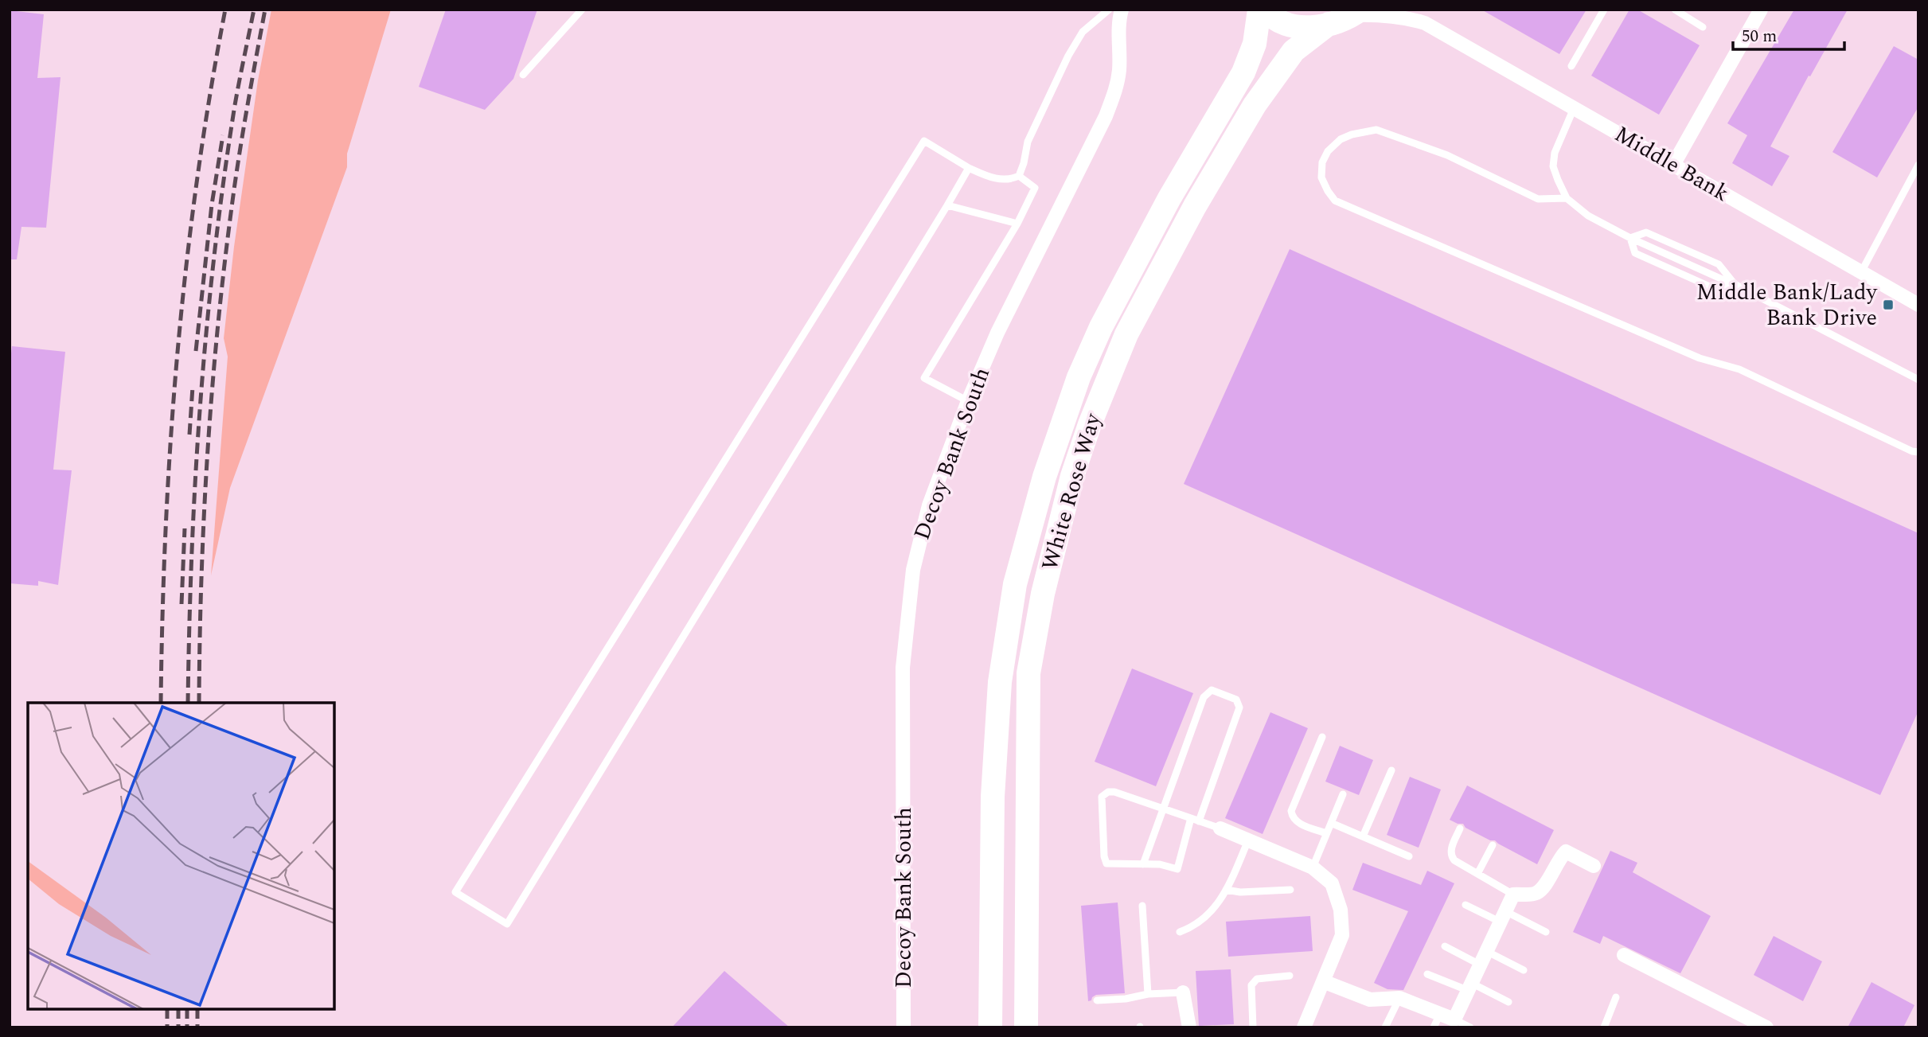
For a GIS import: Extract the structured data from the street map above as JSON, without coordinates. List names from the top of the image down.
{
  "streets": {
    "highway": ["White Rose Way"],
    "street": ["Middle Bank", "Decoy Bank South"]
  },
  "crossings": [
    ["Middle Bank", "White Rose Way"]
  ],
  "places": {
    "transit": ["Middle Bank/Lady Bank Drive"]
  },
  "scale_bar": "50 m"
}
